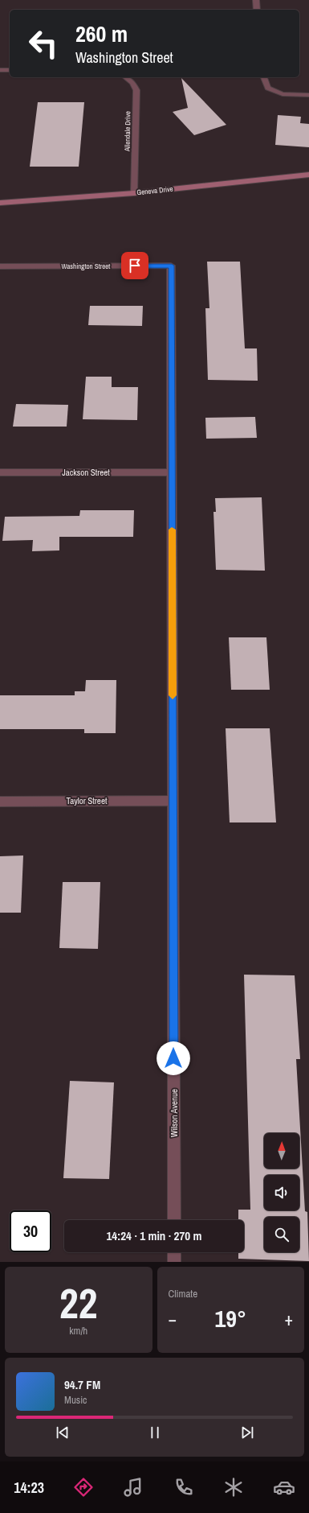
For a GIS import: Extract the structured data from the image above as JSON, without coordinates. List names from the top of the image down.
{
  "streets": {
    "main road": ["Geneva Drive"],
    "street": [
      "Allendale Drive",
      "Washington Street",
      "Jackson Street",
      "Taylor Street",
      "Wilson Avenue"
    ]
  },
  "crossings": [
    ["Allendale Drive", "Geneva Drive"],
    ["Washington Street", "Wilson Avenue"],
    ["Jackson Street", "Wilson Avenue"],
    ["Taylor Street", "Wilson Avenue"]
  ],
  "north": "top",
  "page": {
    "turn": ["260 m", "Washington Street"],
    "limit": "30",
    "trip": "14:24 · 1 min · 270 m",
    "tile": [
      ["22", "km/h"],
      "Climate"
    ],
    "heat": ["−", "19°", "+"],
    "song": ["94.7 FM", "Music"],
    "tabs": "14:23"
  }
}
